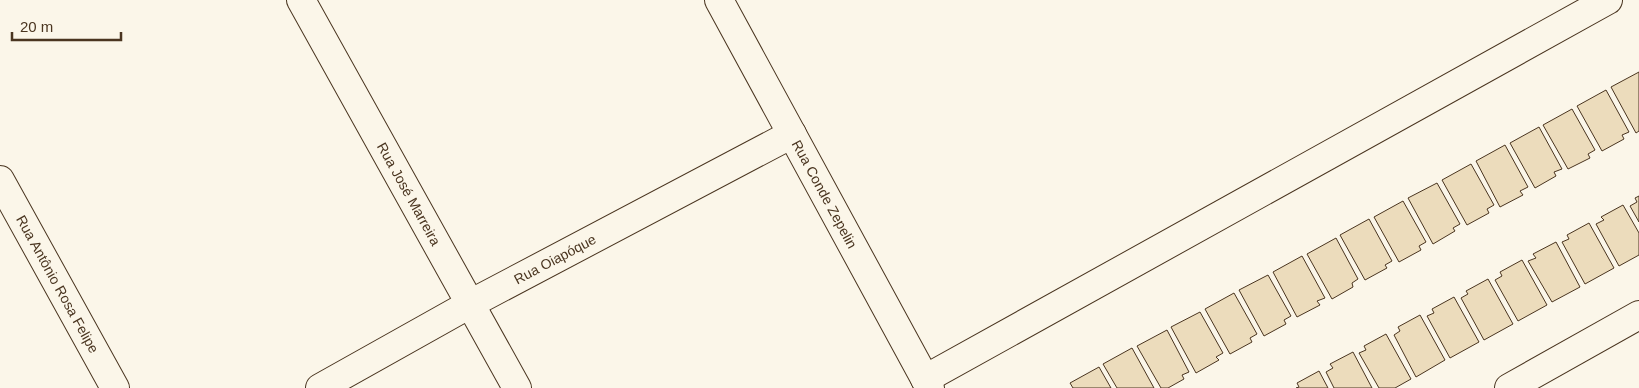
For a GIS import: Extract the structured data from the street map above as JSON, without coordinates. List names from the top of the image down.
{
  "streets": {
    "street": [
      "Rua José Marreira",
      "Rua Conde Zepelin",
      "Rua Oiapóque",
      "Rua Antônio Rosa Felipe"
    ]
  },
  "crossings": [
    ["Rua José Marreira", "Rua Oiapóque"],
    ["Rua Conde Zepelin", "Rua Oiapóque"]
  ],
  "scale_bar": "20 m"
}
